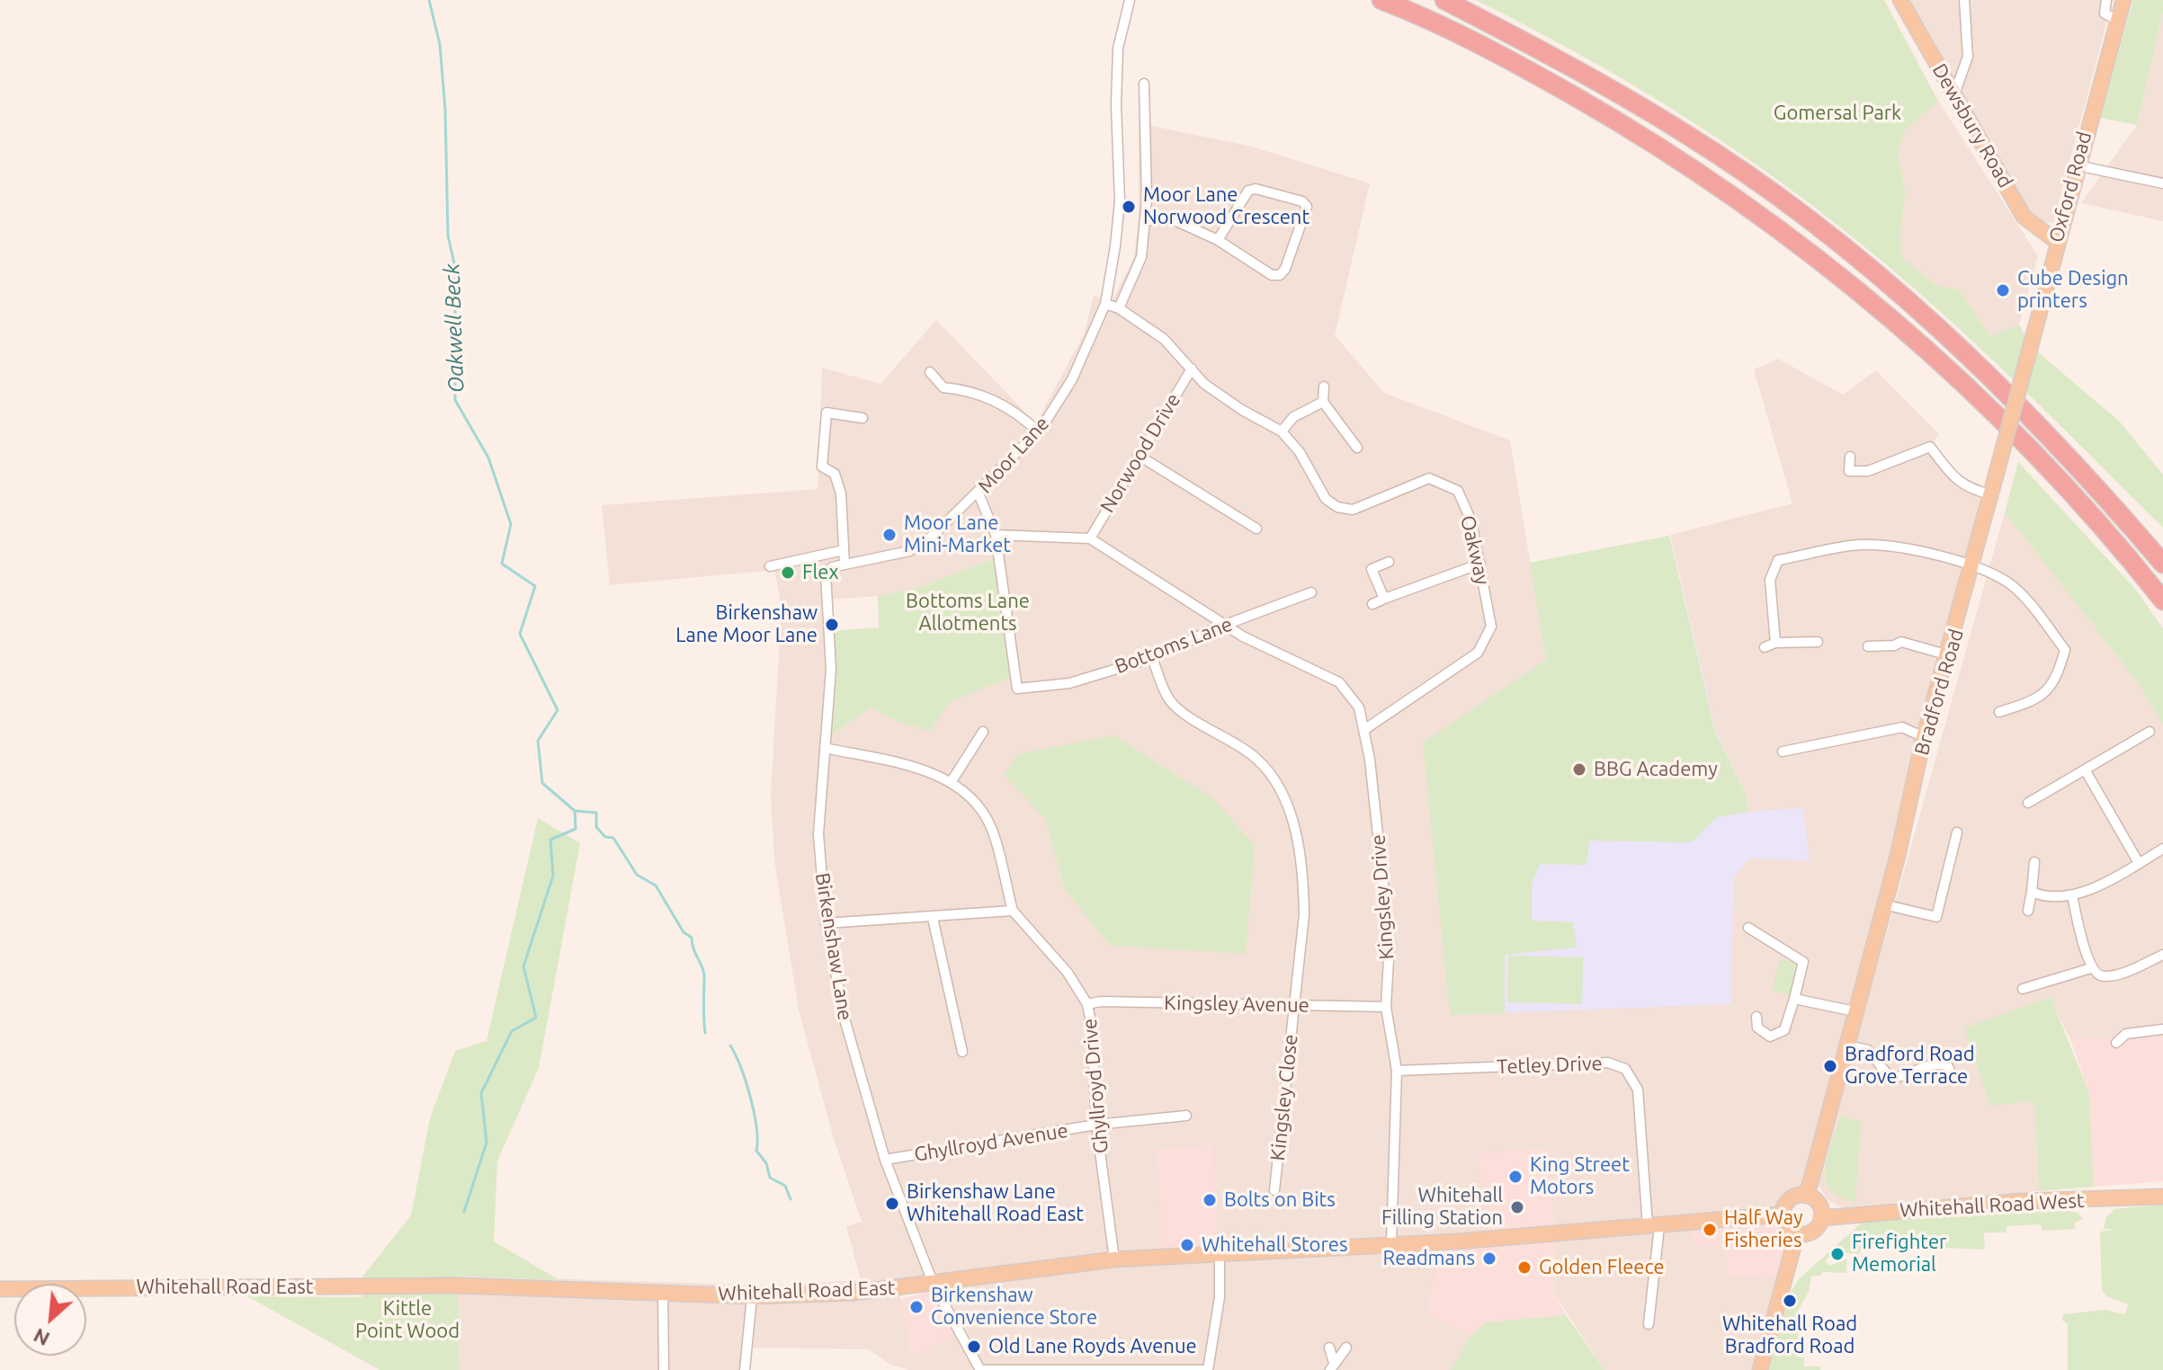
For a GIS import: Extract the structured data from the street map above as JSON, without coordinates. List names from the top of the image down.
{
  "streets": {
    "main road": [
      "Dewsbury Road",
      "Oxford Road",
      "Bradford Road",
      "Whitehall Road West",
      "Whitehall Road East"
    ],
    "street": [
      "Norwood Drive",
      "Moor Lane",
      "Oakway",
      "Bottoms Lane",
      "Kingsley Drive",
      "Birkenshaw Lane",
      "Kingsley Avenue",
      "Tetley Drive",
      "Ghyllroyd Drive",
      "Kingsley Close",
      "Ghyllroyd Avenue"
    ]
  },
  "crossings": [
    ["Dewsbury Road", "Oxford Road"],
    ["Oxford Road", "Bradford Road"],
    ["Norwood Drive", "Kingsley Drive"],
    ["Moor Lane", "Bottoms Lane"],
    ["Moor Lane", "Birkenshaw Lane"],
    ["Oakway", "Kingsley Drive"],
    ["Bottoms Lane", "Kingsley Drive"],
    ["Bottoms Lane", "Kingsley Close"],
    ["Bradford Road", "Whitehall Road West"],
    ["Bradford Road", "Whitehall Road East"],
    ["Kingsley Drive", "Kingsley Avenue"],
    ["Kingsley Drive", "Tetley Drive"],
    ["Kingsley Drive", "Whitehall Road East"],
    ["Birkenshaw Lane", "Ghyllroyd Avenue"],
    ["Birkenshaw Lane", "Whitehall Road East"],
    ["Kingsley Avenue", "Ghyllroyd Drive"],
    ["Kingsley Avenue", "Kingsley Close"],
    ["Tetley Drive", "Whitehall Road East"],
    ["Ghyllroyd Drive", "Ghyllroyd Avenue"],
    ["Ghyllroyd Drive", "Whitehall Road East"],
    ["Whitehall Road West", "Whitehall Road East"]
  ],
  "water": ["Oakwell Beck"],
  "parks": ["Gomersal Park", "Bottoms Lane Allotments", "Kittle Point Wood"],
  "places": [
    "Moor Lane Norwood Crescent",
    "Cube Design printers",
    "Moor Lane Mini-Market",
    "Flex",
    "Birkenshaw Lane Moor Lane",
    "BBG Academy",
    "Bradford Road Grove Terrace",
    "King Street Motors",
    "Bolts on Bits",
    "Birkenshaw Lane Whitehall Road East",
    "Whitehall Filling Station",
    "Half Way Fisheries",
    "Whitehall Stores",
    "Firefighter Memorial",
    "Readmans",
    "Golden Fleece",
    "Whitehall Road Bradford Road",
    "Birkenshaw Convenience Store",
    "Old Lane Royds Avenue"
  ],
  "north": "bottom left"
}
